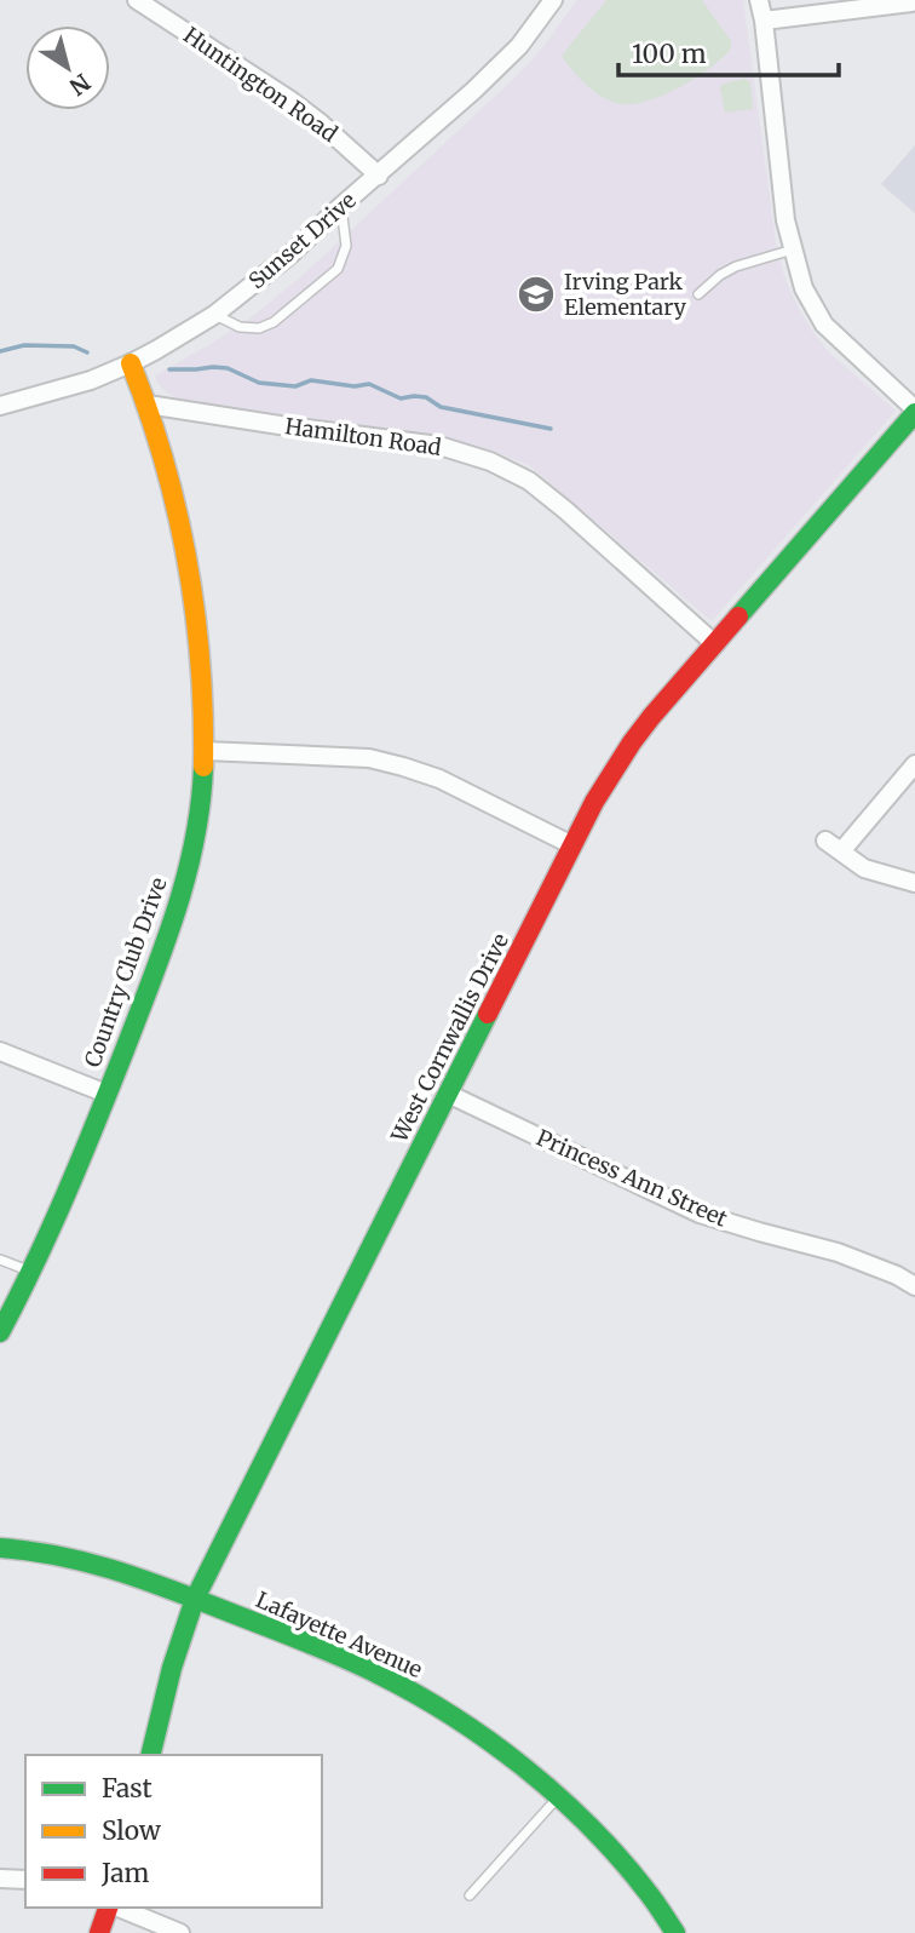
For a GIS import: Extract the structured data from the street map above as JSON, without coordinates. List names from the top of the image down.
{
  "streets": {
    "street": [
      "Huntington Road",
      "Sunset Drive",
      "Hamilton Road",
      "Country Club Drive",
      "West Cornwallis Drive",
      "Princess Ann Street",
      "Lafayette Avenue"
    ]
  },
  "crossings": [
    ["Huntington Road", "Sunset Drive"],
    ["Sunset Drive", "Country Club Drive"],
    ["Hamilton Road", "Country Club Drive"],
    ["Hamilton Road", "West Cornwallis Drive"],
    ["West Cornwallis Drive", "Princess Ann Street"],
    ["West Cornwallis Drive", "Lafayette Avenue"]
  ],
  "places": {
    "school or university": ["Irving Park Elementary"]
  },
  "legend": ["Fast", "Slow", "Jam"],
  "scale_bar": "100 m",
  "north": "bottom right"
}
